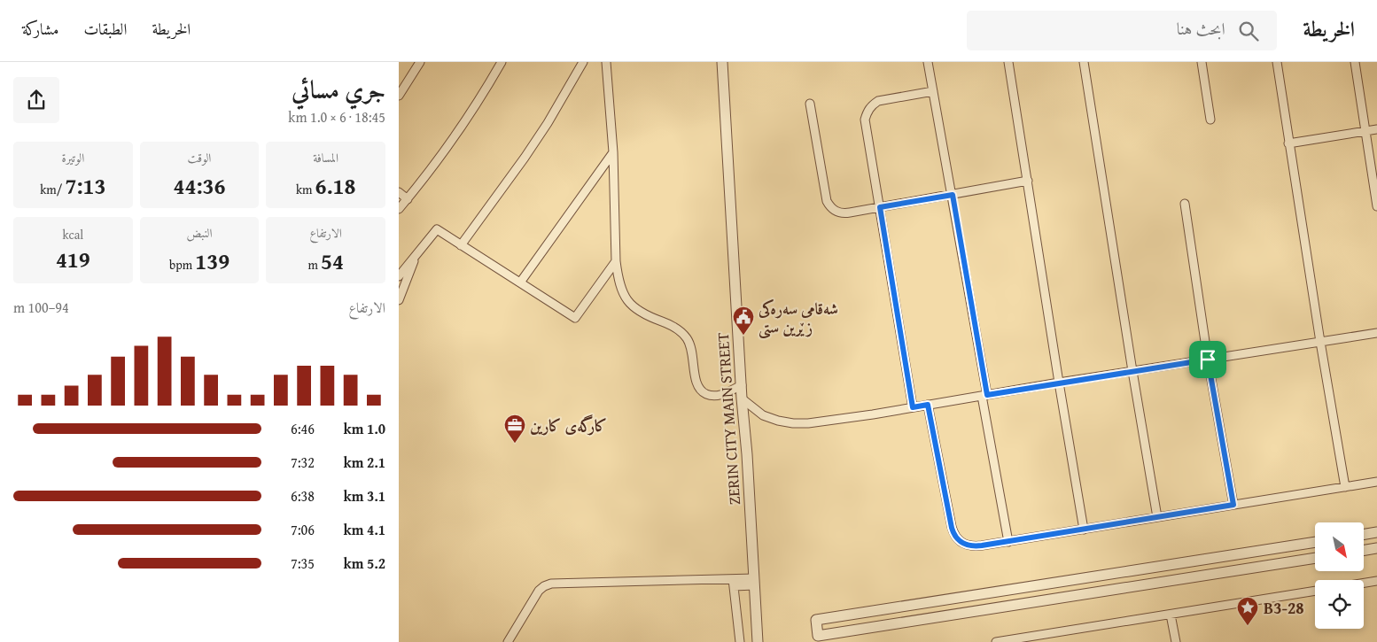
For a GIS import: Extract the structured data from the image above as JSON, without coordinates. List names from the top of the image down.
{
  "streets": {
    "street": ["ZERIN CITY MAIN STREET"]
  },
  "places": {
    "public building": ["شەقامی سەرەکی زێرین ستی"],
    "office": ["کارگەی کارین"],
    "place": ["B3-28"]
  },
  "north": "bottom right",
  "page": {
    "header": "الخريطة",
    "search": "ابحث هنا",
    "nav": ["الخريطة", "الطبقات", "مشاركة"],
    "heading": ["جري مسائي", "18:45 · 6 × 1.0 km"],
    "stats": [
      ["المسافة", "6.18 km"],
      ["الوقت", "44:36"],
      ["الوتيرة", "7:13 /km"],
      ["الارتفاع", "54 m"],
      ["النبض", "139 bpm"],
      ["kcal", "419"]
    ],
    "chart": ["الارتفاع", "94–100 m"],
    "list": [
      {
        "name": "1.0 km",
        "note": "6:46"
      },
      {
        "name": "2.1 km",
        "note": "7:32"
      },
      {
        "name": "3.1 km",
        "note": "6:38"
      },
      {
        "name": "4.1 km",
        "note": "7:06"
      },
      {
        "name": "5.2 km",
        "note": "7:35"
      }
    ]
  }
}
